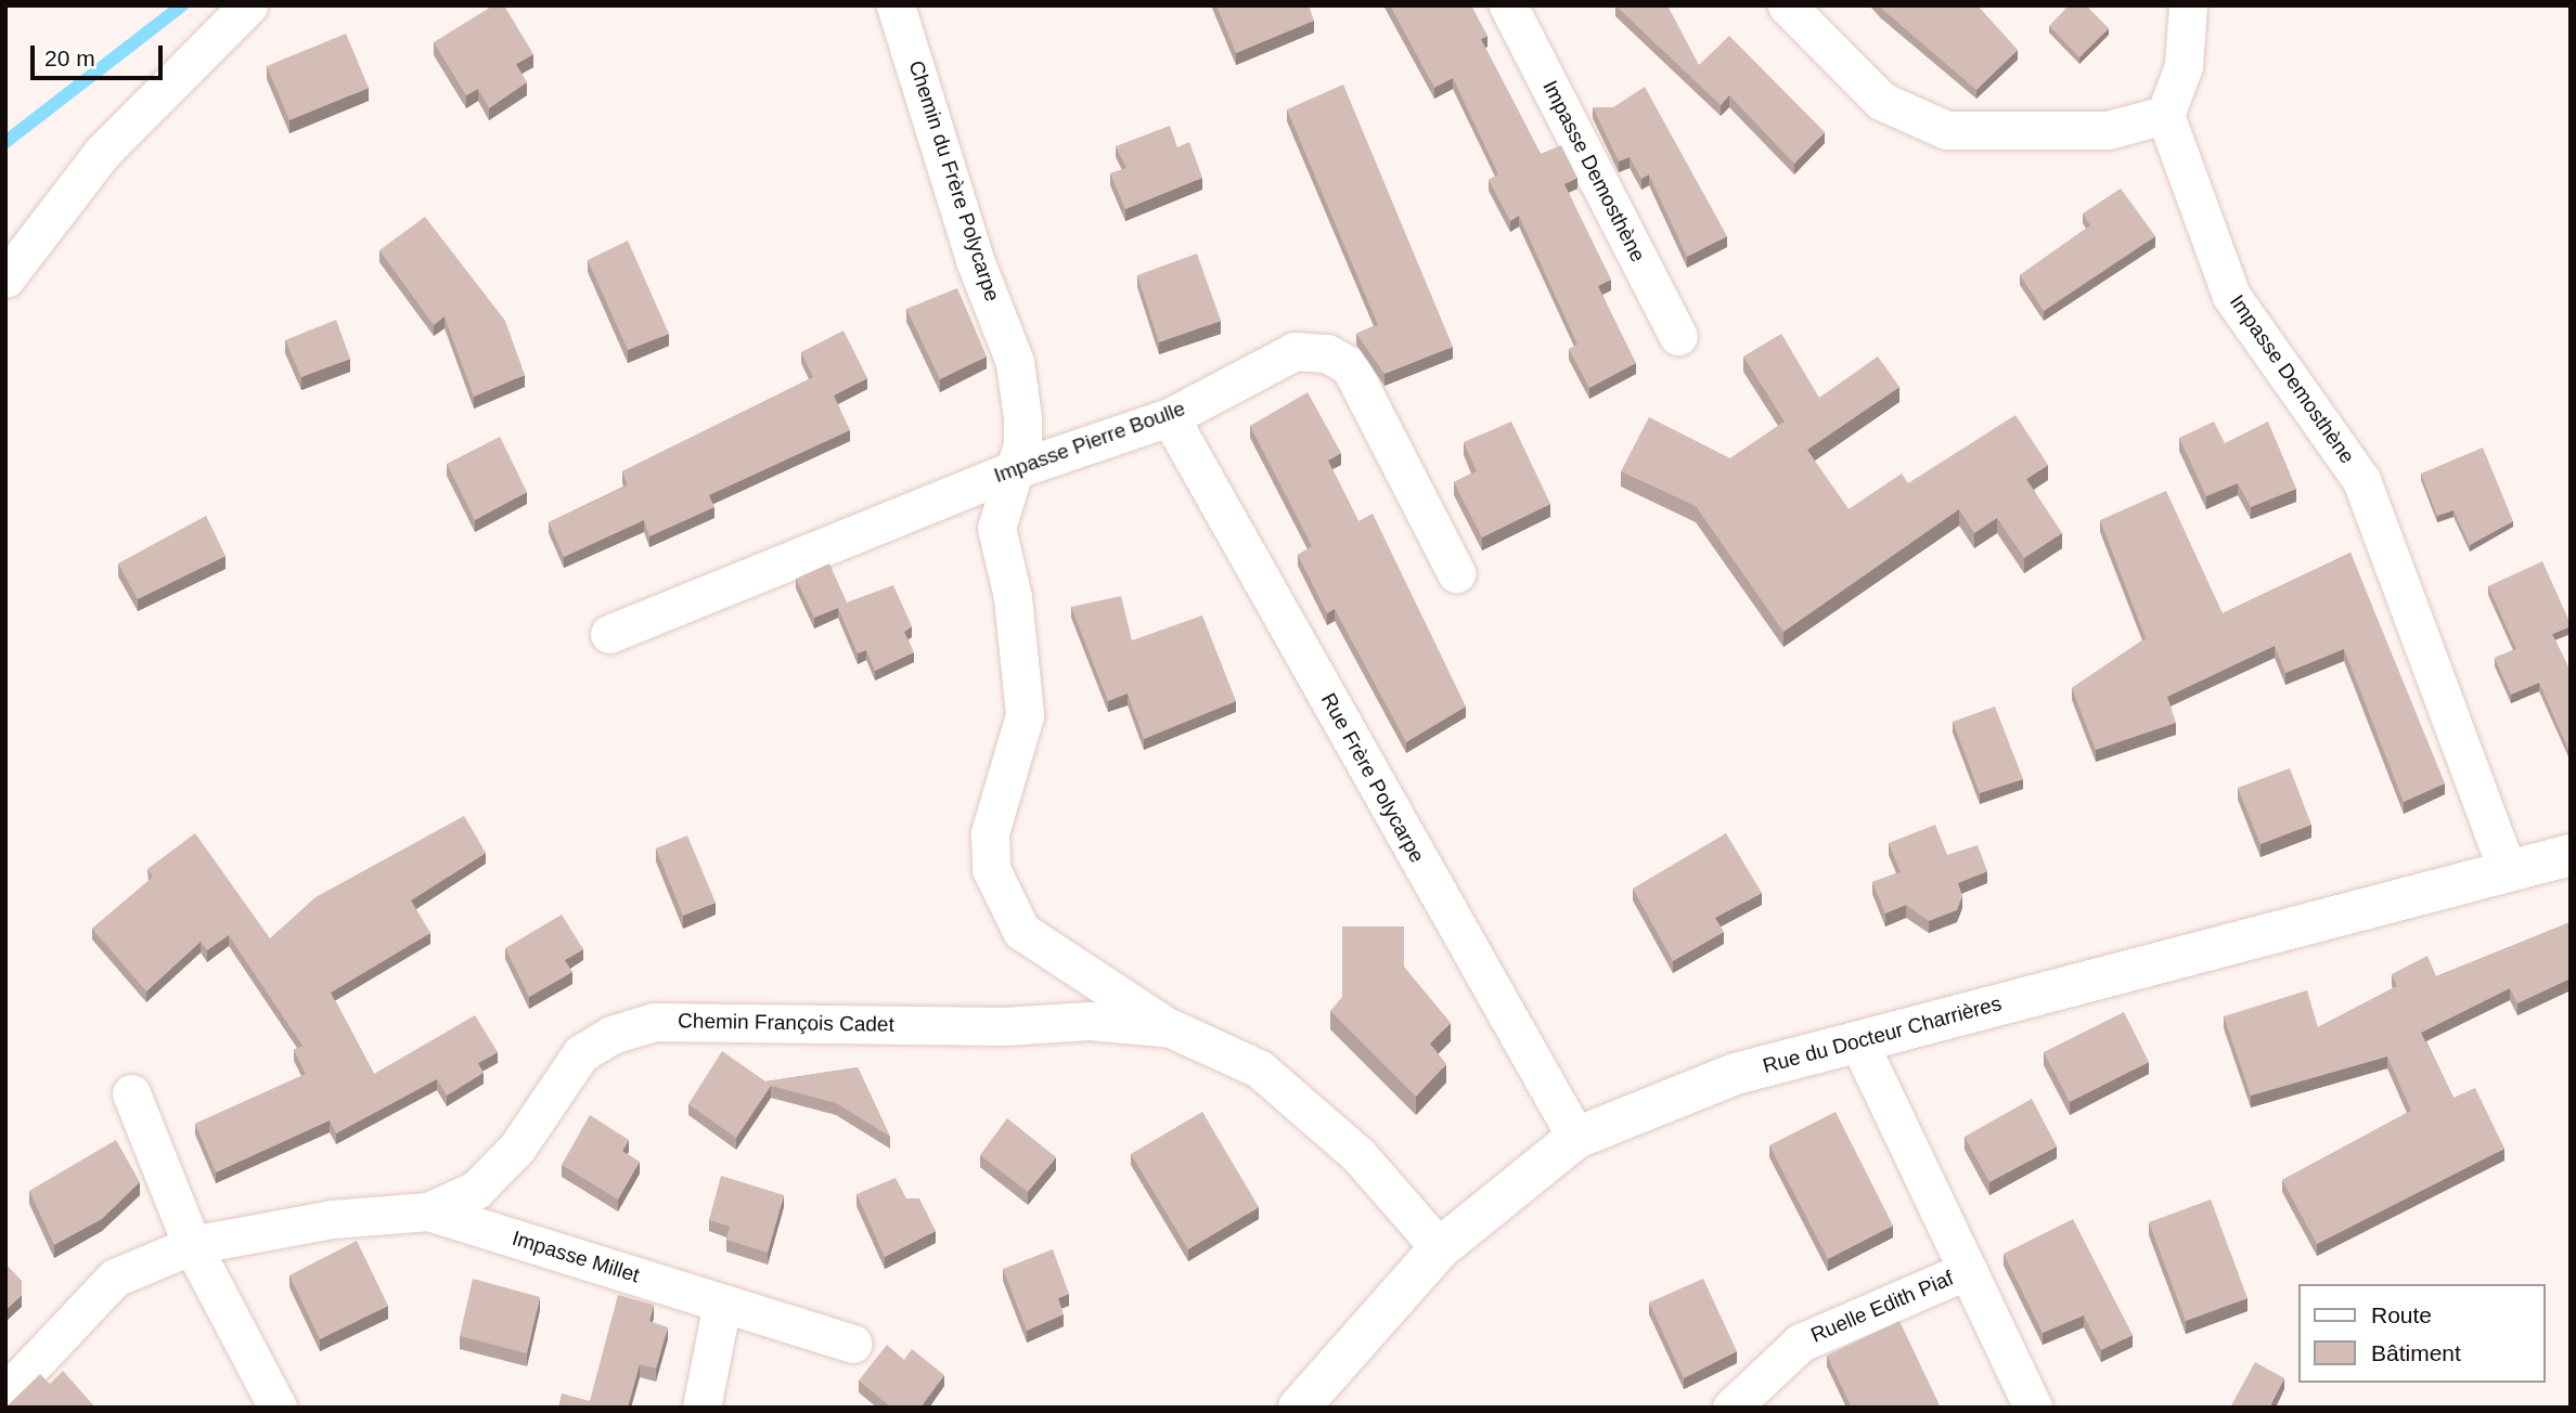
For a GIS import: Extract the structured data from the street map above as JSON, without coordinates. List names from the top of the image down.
{
  "streets": {
    "street": [
      "Impasse Demosthène",
      "Chemin du Frère Polycarpe",
      "Impasse Pierre Boulle",
      "Rue Frère Polycarpe",
      "Chemin François Cadet",
      "Rue du Docteur Charrières",
      "Impasse Millet",
      "Ruelle Edith Piaf"
    ]
  },
  "crossings": [
    ["Impasse Demosthène", "Rue du Docteur Charrières"],
    ["Chemin du Frère Polycarpe", "Impasse Pierre Boulle"],
    ["Chemin du Frère Polycarpe", "Chemin François Cadet"],
    ["Impasse Pierre Boulle", "Rue Frère Polycarpe"],
    ["Rue Frère Polycarpe", "Rue du Docteur Charrières"],
    ["Chemin François Cadet", "Rue du Docteur Charrières"],
    ["Chemin François Cadet", "Impasse Millet"],
    ["Rue du Docteur Charrières", "Ruelle Edith Piaf"]
  ],
  "legend": ["Route", "Bâtiment"],
  "scale_bar": "20 m"
}
